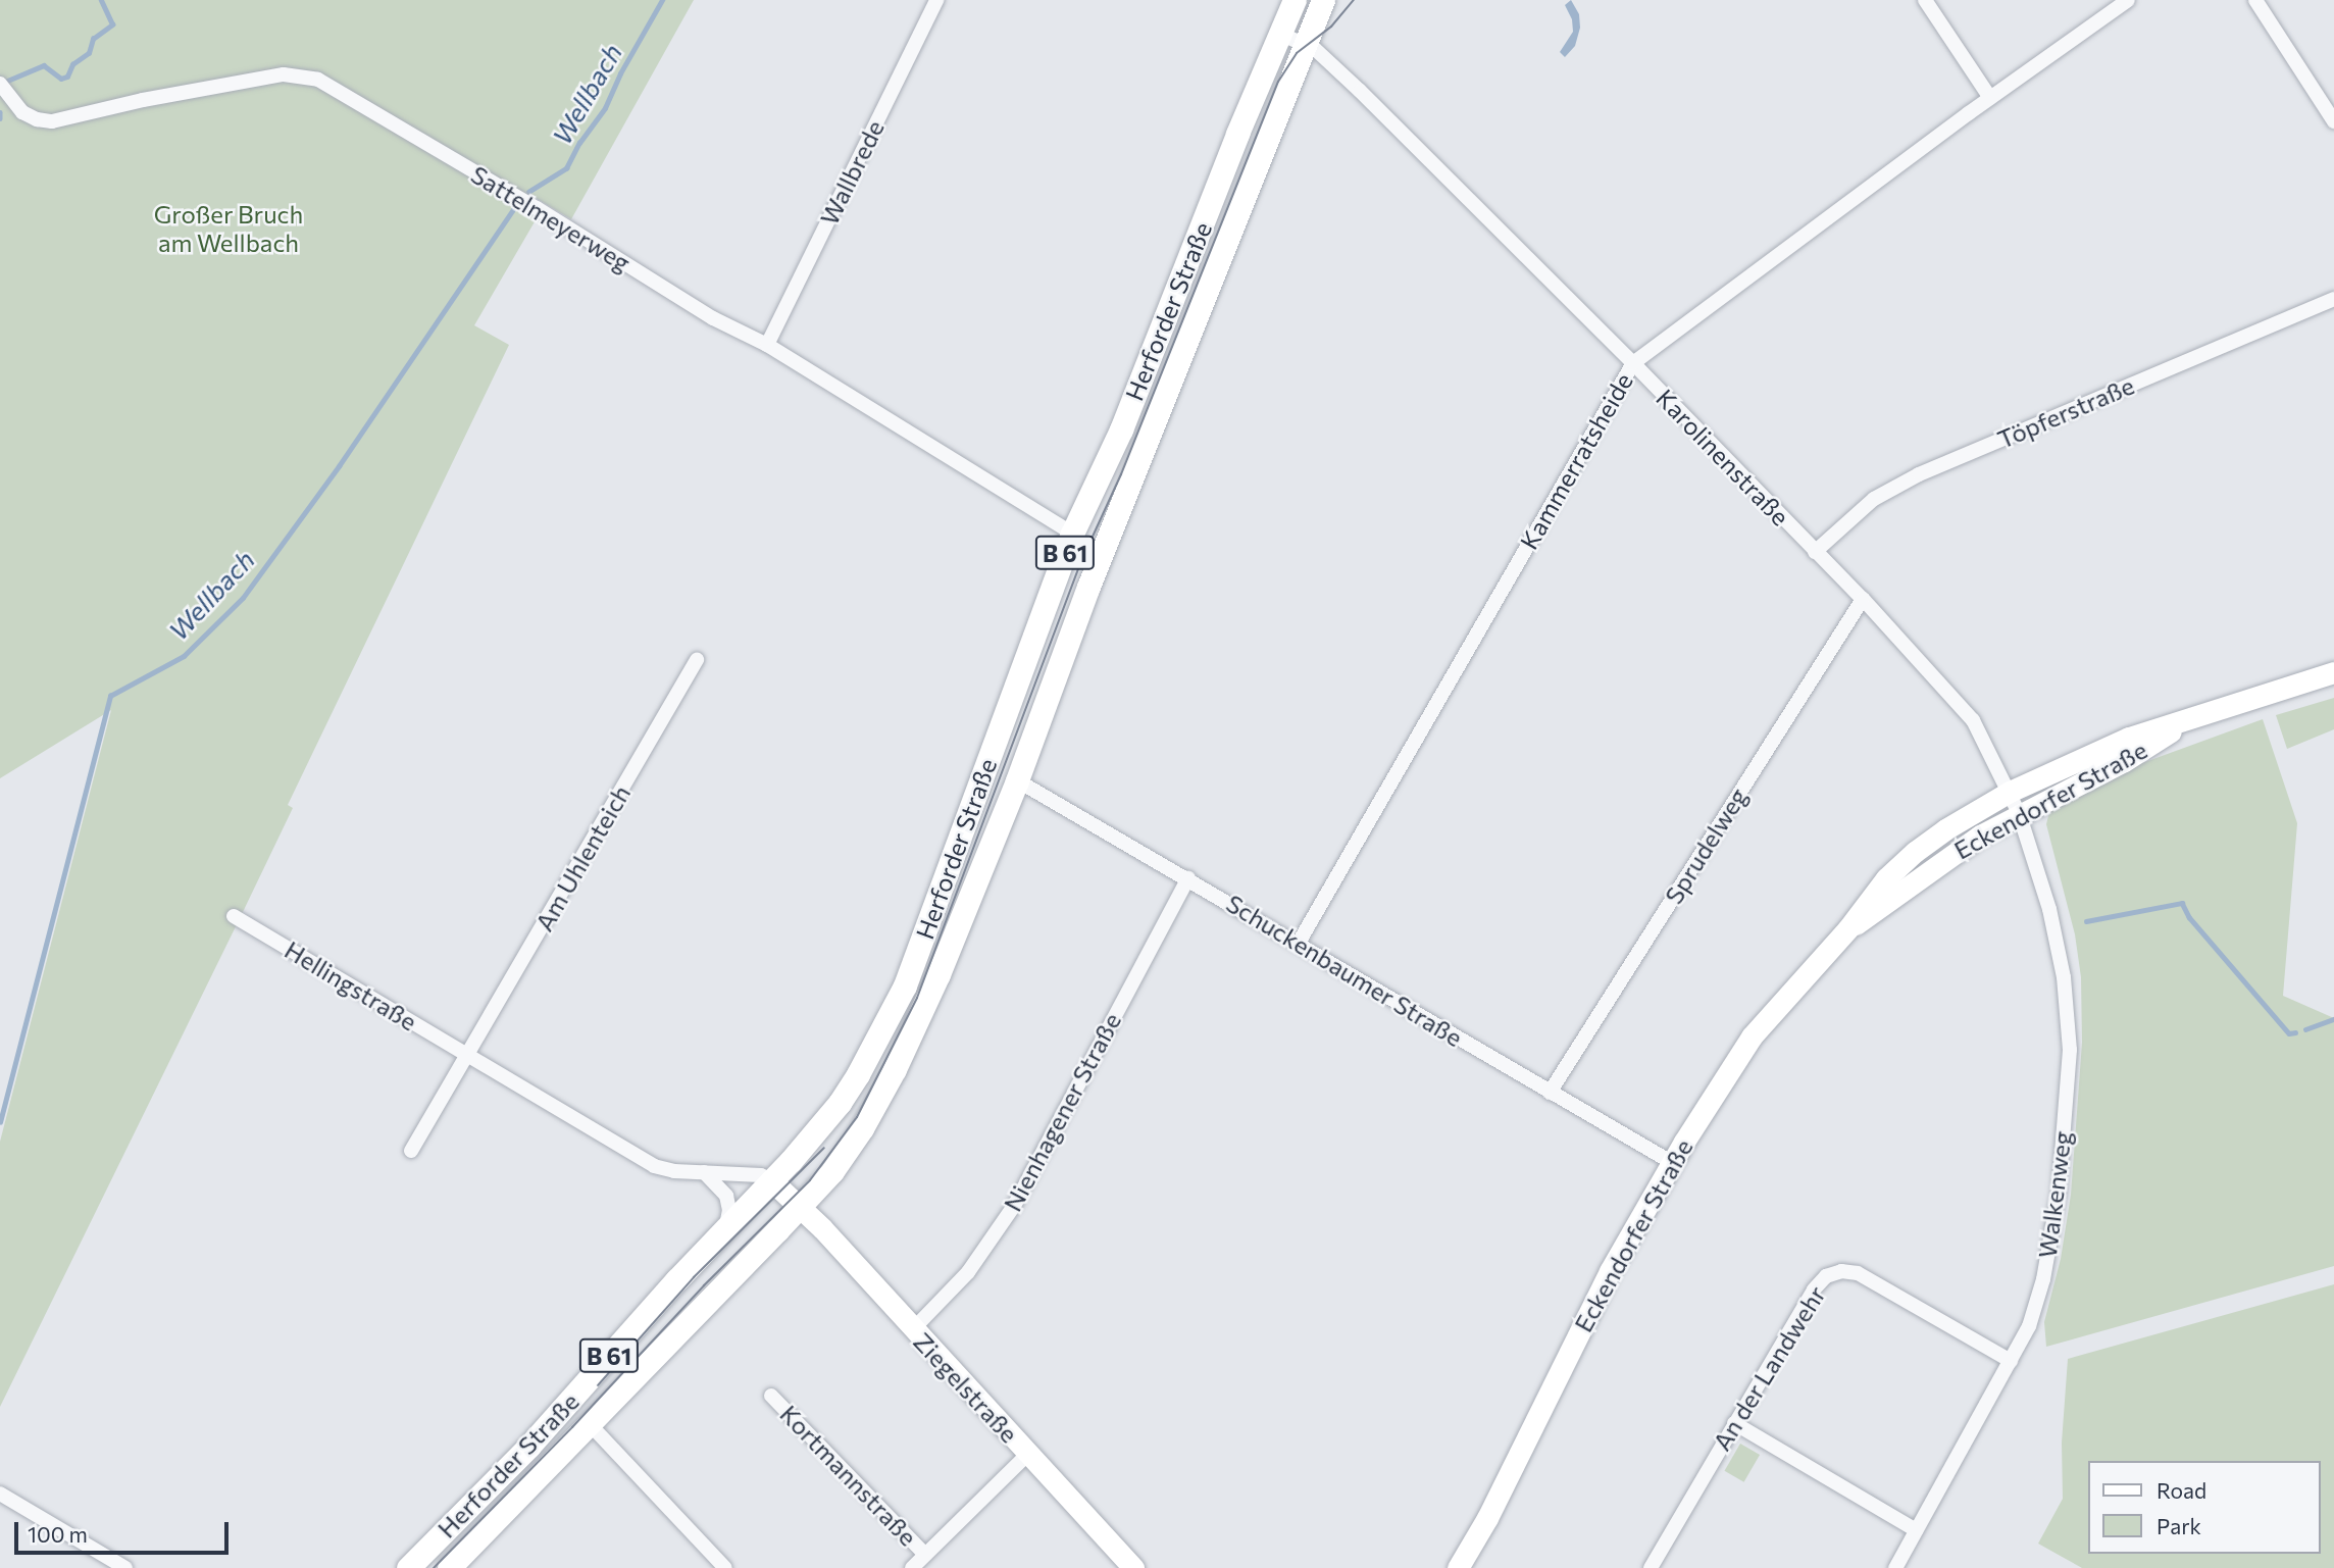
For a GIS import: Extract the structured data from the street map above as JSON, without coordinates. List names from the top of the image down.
{
  "streets": {
    "main road": ["Herforder Straße", "B 61"],
    "street": [
      "Wallbrede",
      "Sattelmeyerweg",
      "Töpferstraße",
      "Karolinenstraße",
      "Kammerratsheide",
      "Eckendorfer Straße",
      "Sprudelweg",
      "Am Uhlenteich",
      "Schuckenbaumer Straße",
      "Hellingstraße",
      "Nienhagener Straße",
      "Walkenweg",
      "An der Landwehr",
      "Ziegelstraße",
      "Kortmannstraße"
    ]
  },
  "crossings": [
    ["Wallbrede", "Sattelmeyerweg"],
    ["Sattelmeyerweg", "Herforder Straße"],
    ["Herforder Straße", "Karolinenstraße"],
    ["Herforder Straße", "Schuckenbaumer Straße"],
    ["Herforder Straße", "Hellingstraße"],
    ["Herforder Straße", "Ziegelstraße"],
    ["Töpferstraße", "Karolinenstraße"],
    ["Karolinenstraße", "Kammerratsheide"],
    ["Karolinenstraße", "Eckendorfer Straße"],
    ["Karolinenstraße", "Sprudelweg"],
    ["Karolinenstraße", "Walkenweg"],
    ["Kammerratsheide", "Schuckenbaumer Straße"],
    ["Eckendorfer Straße", "Schuckenbaumer Straße"],
    ["Eckendorfer Straße", "Walkenweg"],
    ["Sprudelweg", "Schuckenbaumer Straße"],
    ["Am Uhlenteich", "Hellingstraße"],
    ["Schuckenbaumer Straße", "Nienhagener Straße"],
    ["Hellingstraße", "Ziegelstraße"],
    ["Nienhagener Straße", "Ziegelstraße"],
    ["Walkenweg", "An der Landwehr"]
  ],
  "water": ["Wellbach"],
  "parks": ["Großer Bruch am Wellbach"],
  "legend": ["Road", "Park"],
  "scale_bar": "100 m"
}
